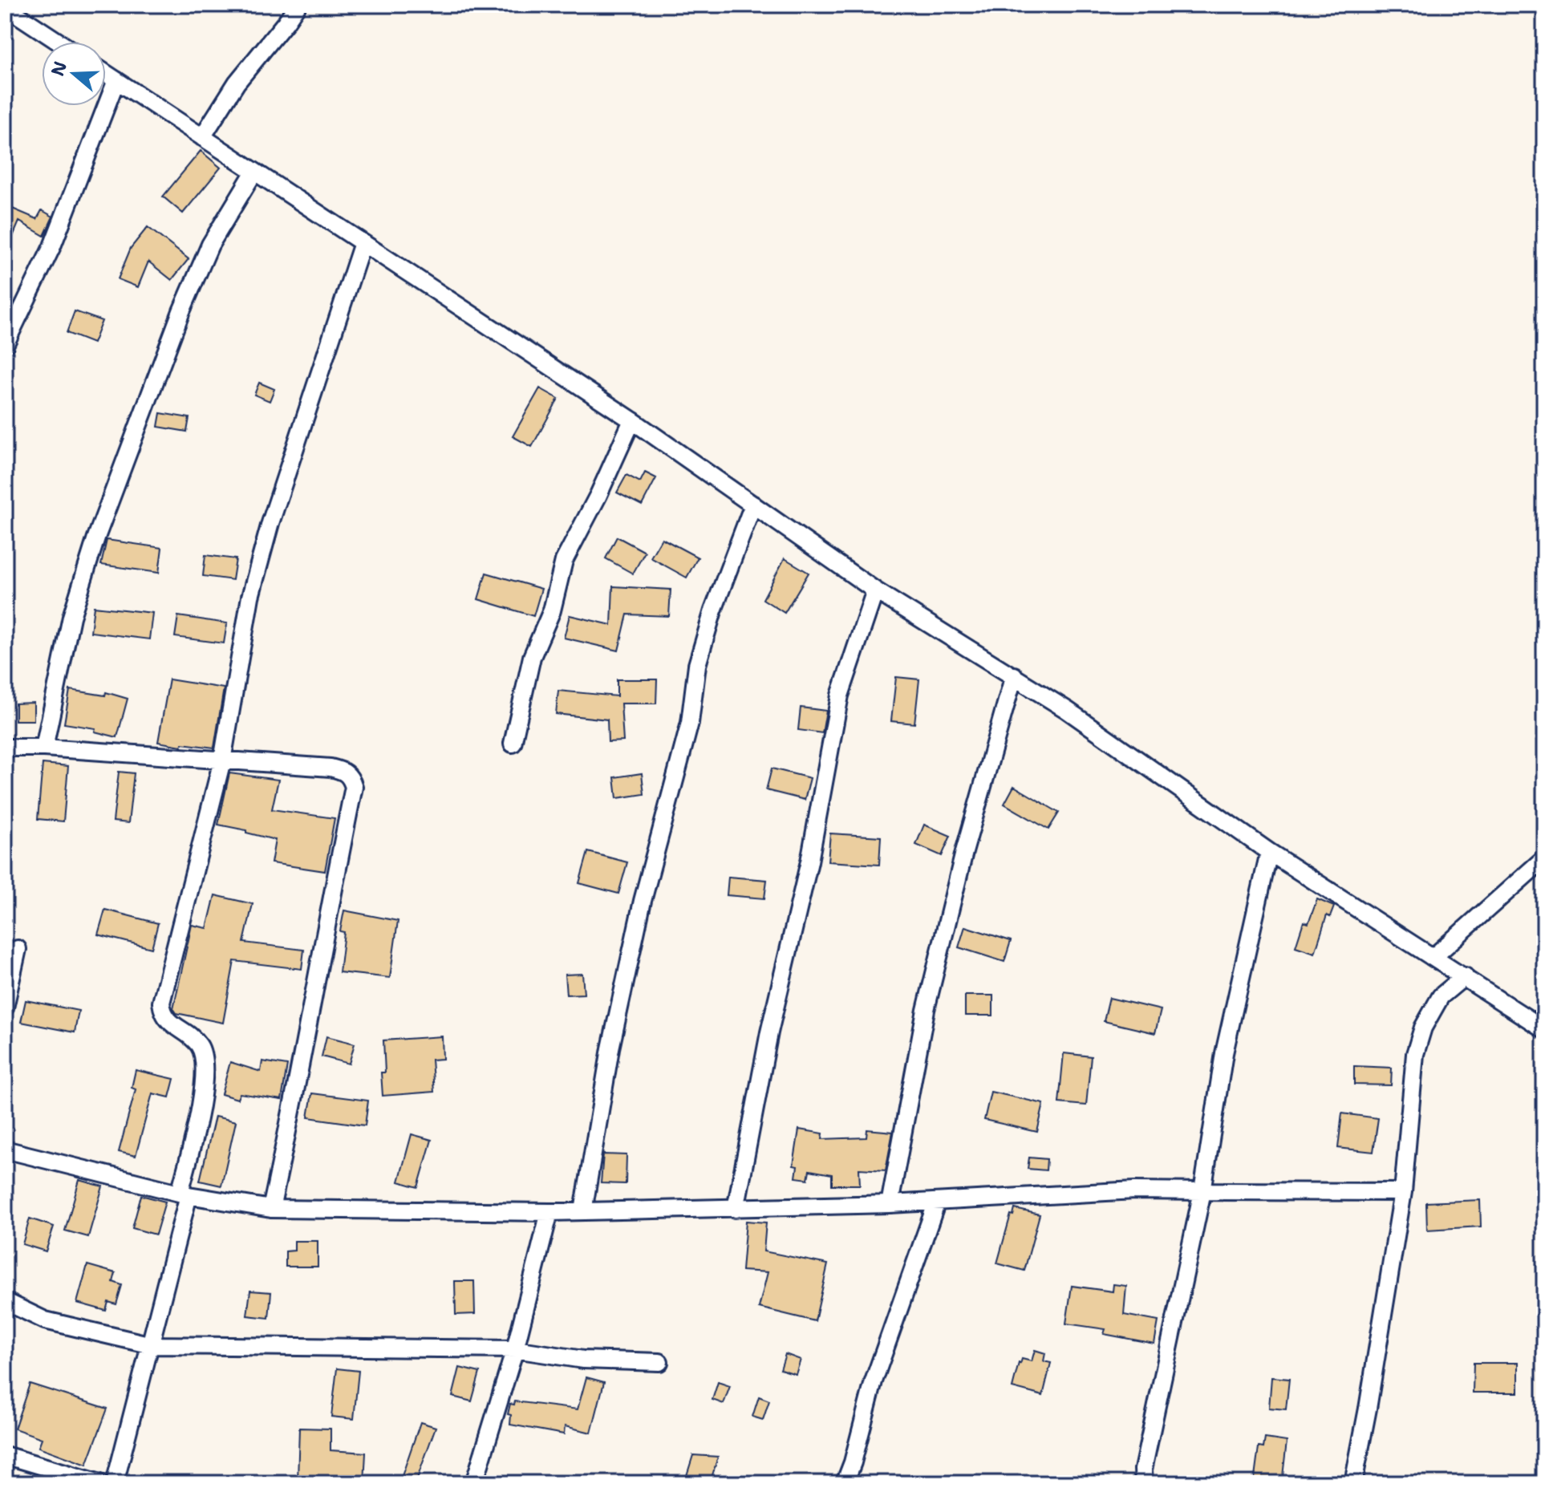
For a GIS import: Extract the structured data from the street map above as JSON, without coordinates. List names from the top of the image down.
{
  "north": "left"
}
